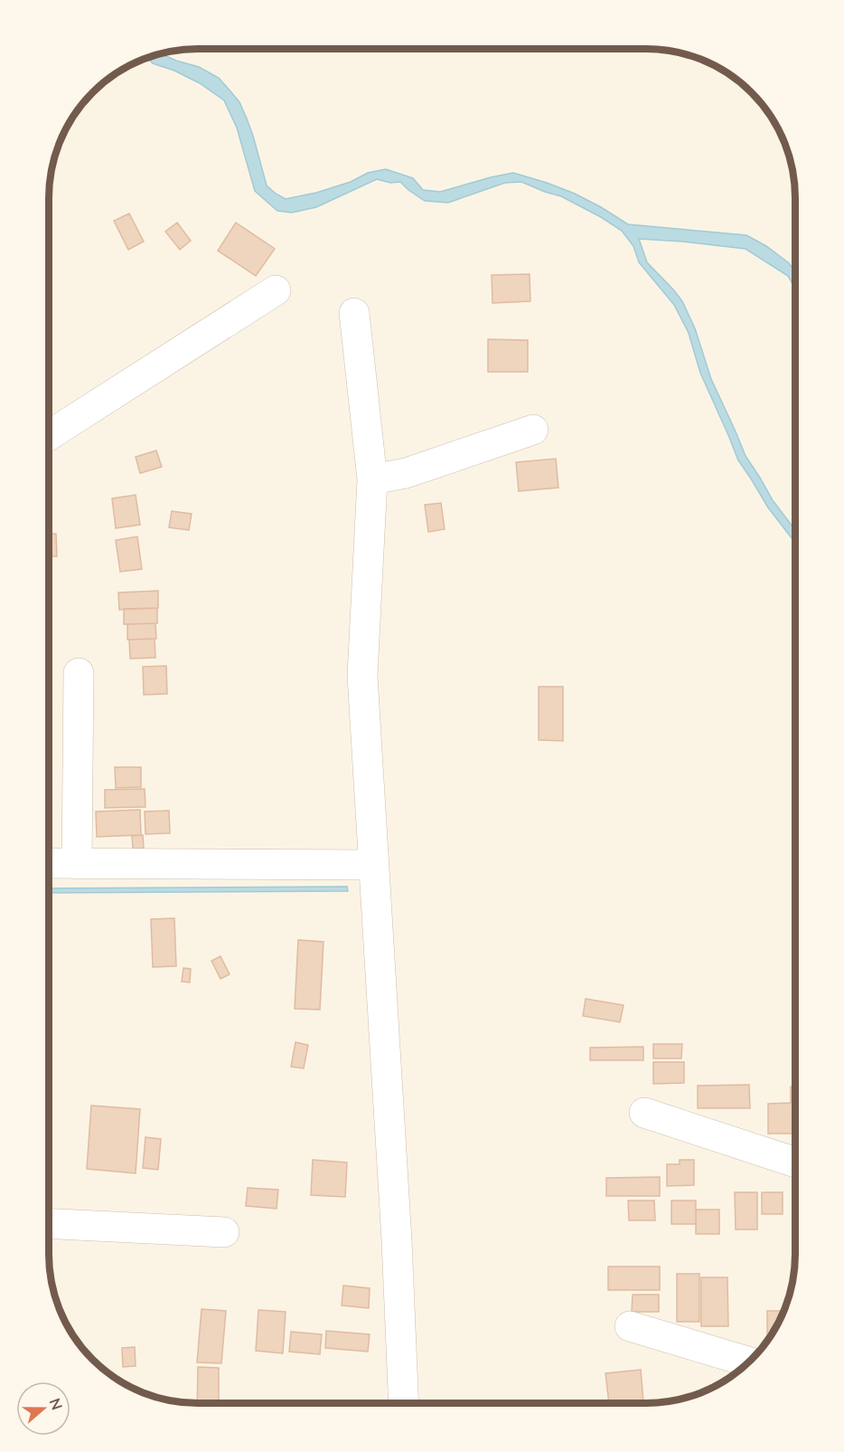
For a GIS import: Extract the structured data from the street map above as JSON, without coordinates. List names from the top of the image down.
{
  "north": "right"
}
